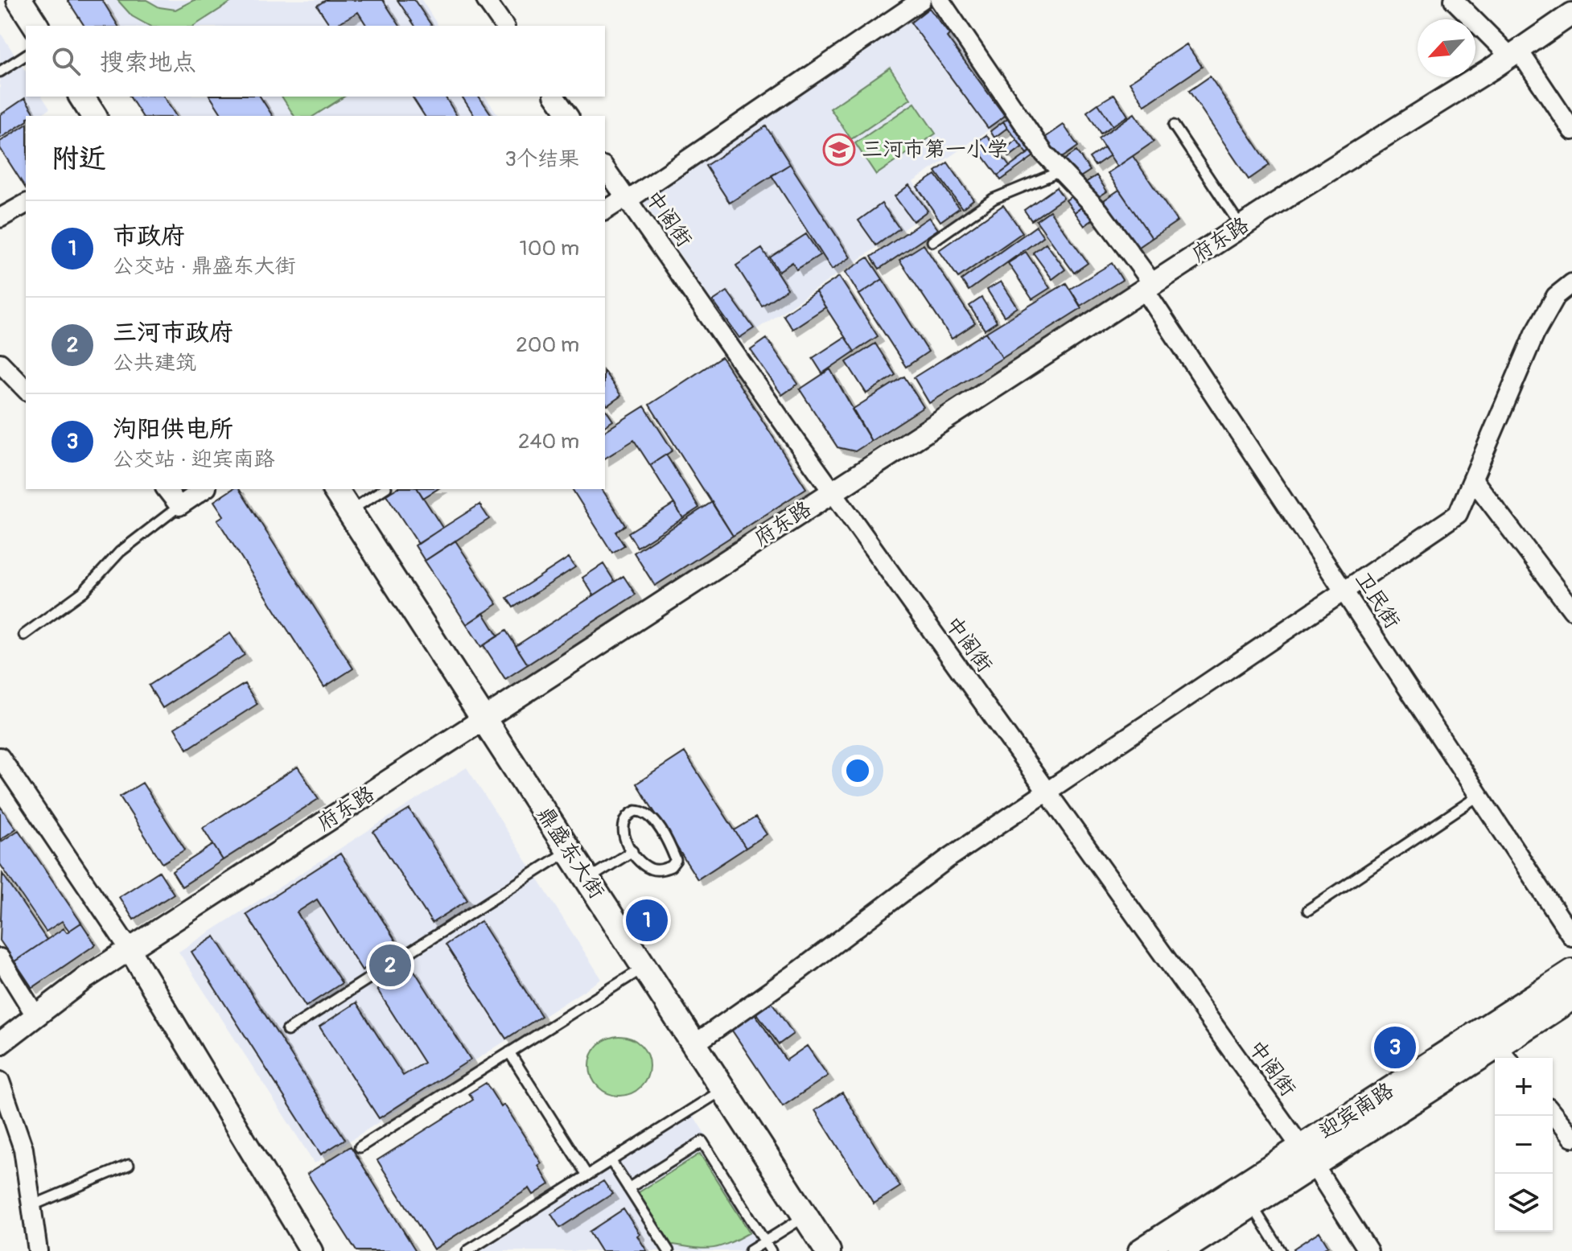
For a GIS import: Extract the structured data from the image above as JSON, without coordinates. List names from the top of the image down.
{
  "streets": {
    "main road": ["鼎盛东大街", "迎宾南路"],
    "street": ["中阁街", "府东路", "卫民街"]
  },
  "crossings": [
    ["中阁街", "府东路"],
    ["中阁街", "迎宾南路"],
    ["府东路", "卫民街"],
    ["府东路", "鼎盛东大街"]
  ],
  "places": {
    "school or university": ["三河市第一小学"]
  },
  "north": "bottom left",
  "page": {
    "search": "搜索地点",
    "heading": ["附近", "3个结果"],
    "list": [
      {
        "mark": "1",
        "name": "市政府",
        "note": "公交站 · 鼎盛东大街",
        "value": "100 m"
      },
      {
        "mark": "2",
        "name": "三河市政府",
        "note": "公共建筑",
        "value": "200 m"
      },
      {
        "mark": "3",
        "name": "泃阳供电所",
        "note": "公交站 · 迎宾南路",
        "value": "240 m"
      }
    ],
    "pins": ["1", "2", "3"],
    "map_buttons": ["+", "−"]
  }
}
